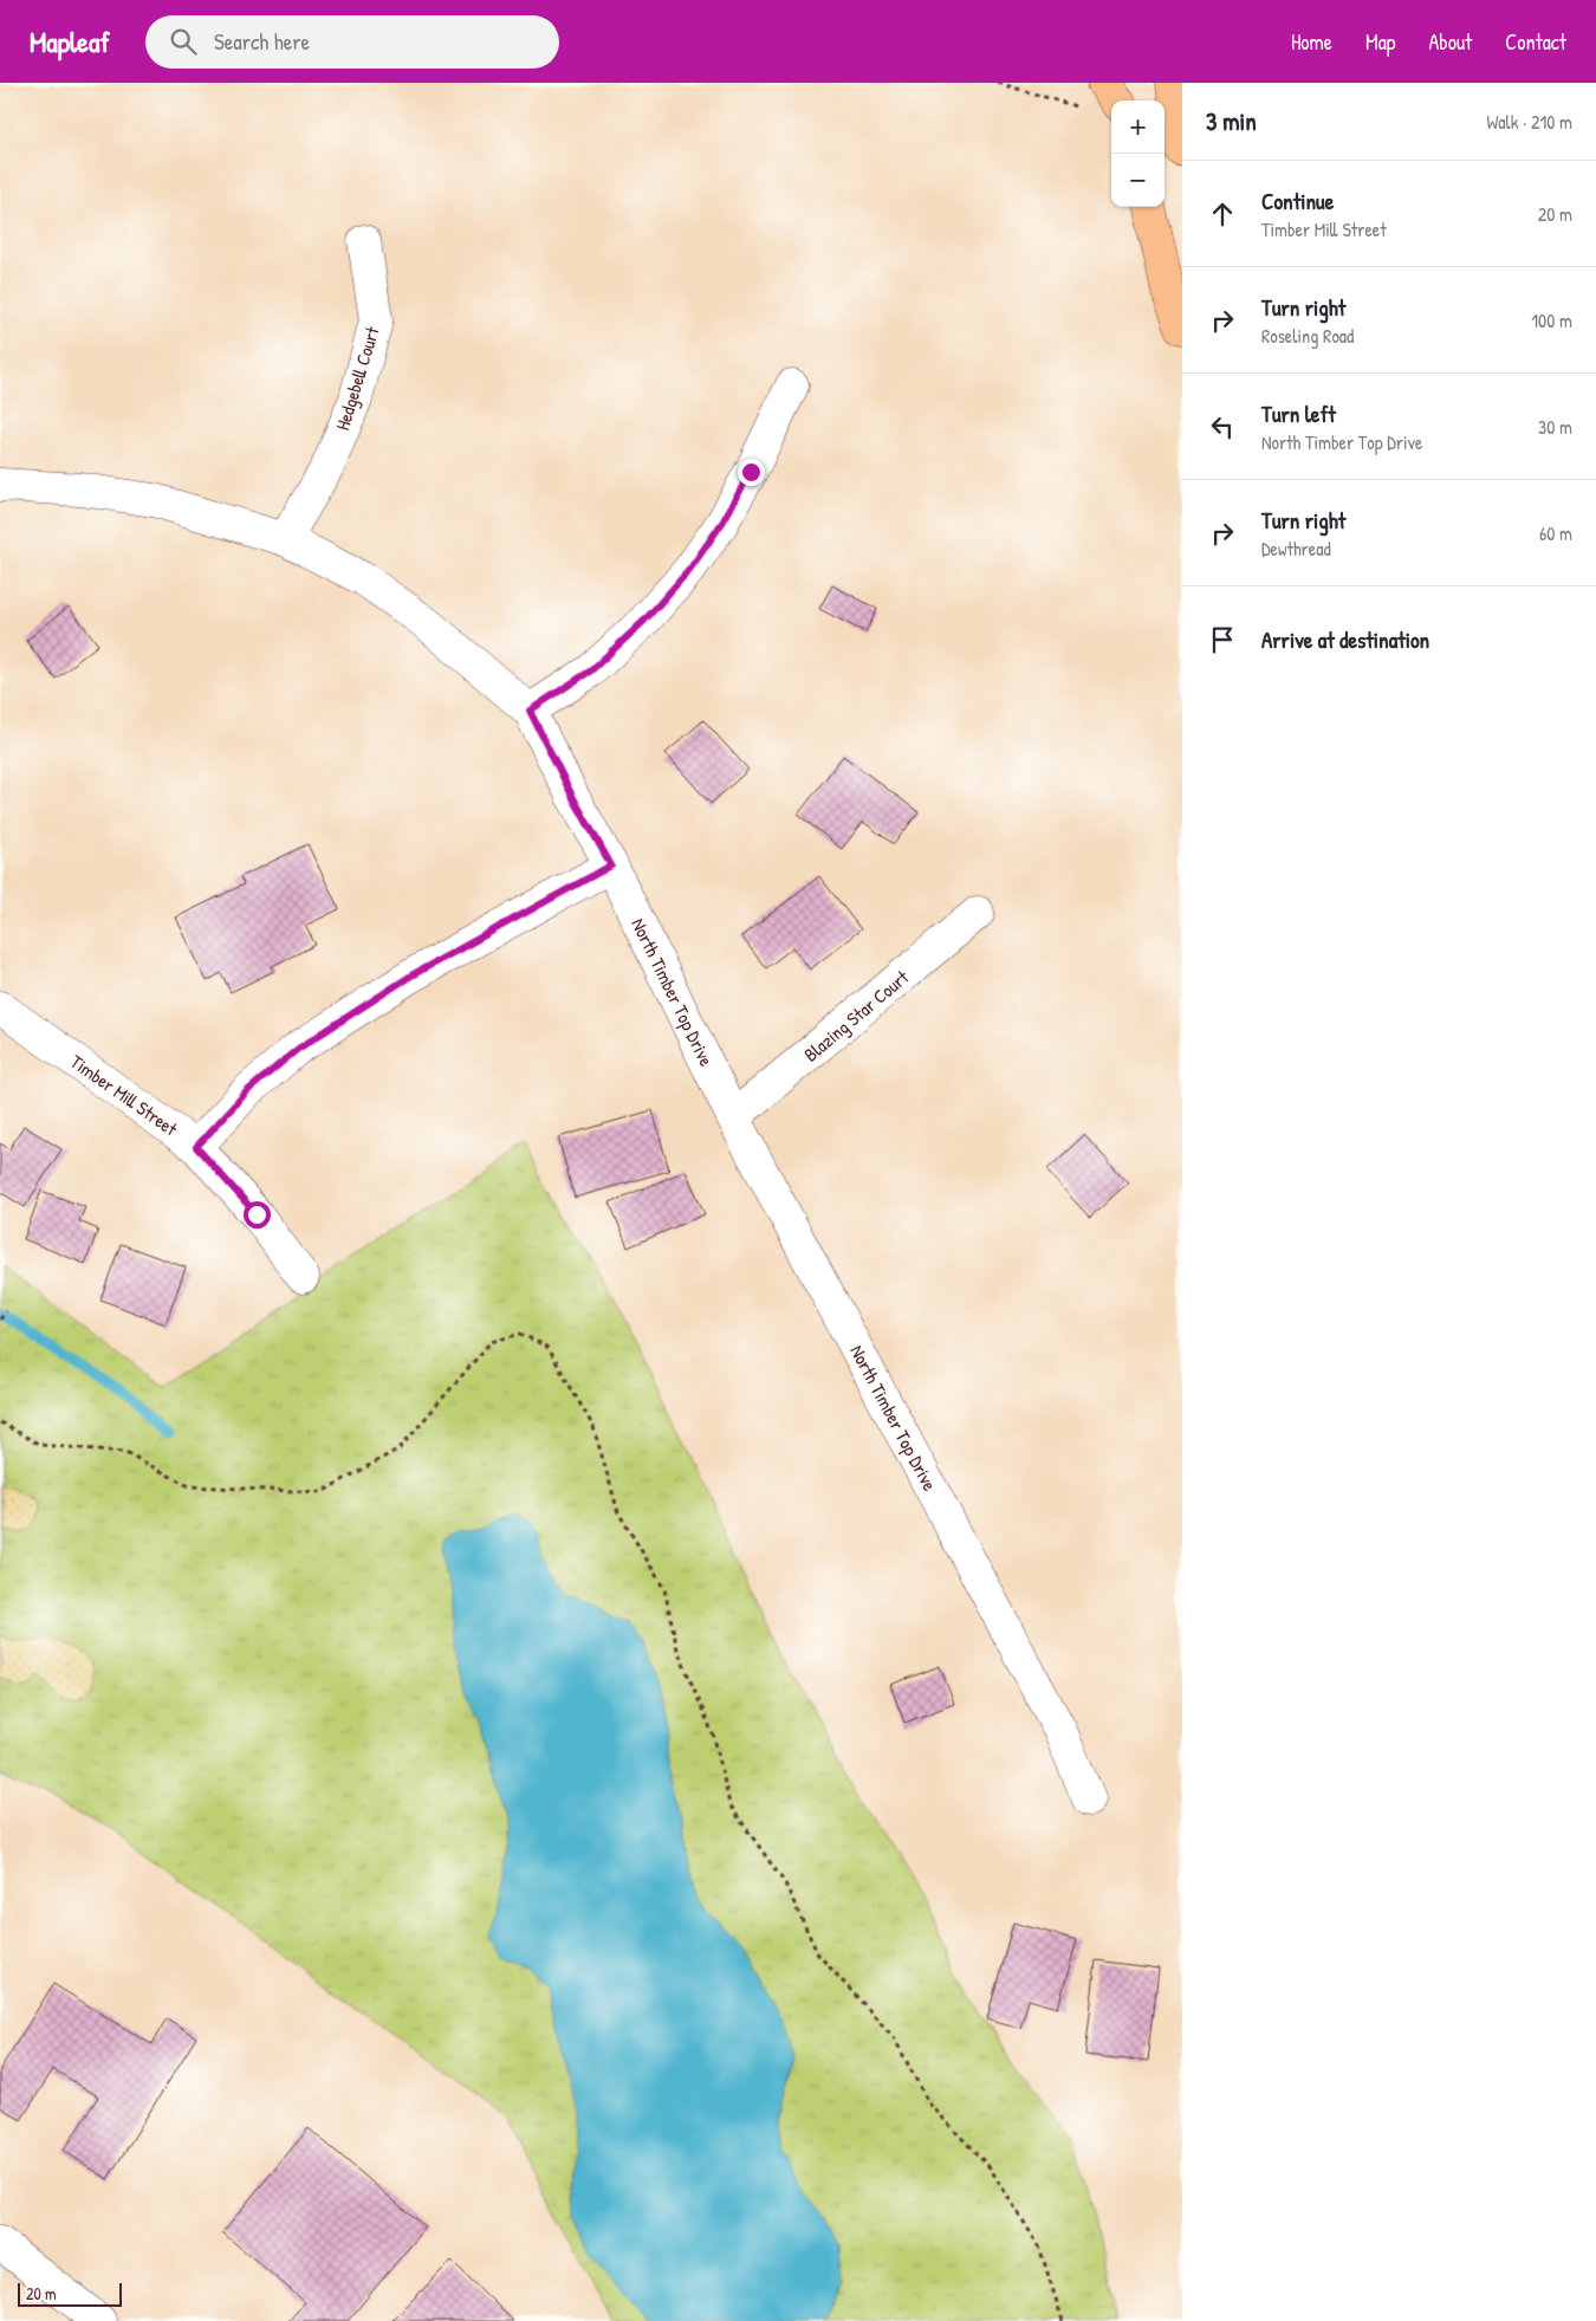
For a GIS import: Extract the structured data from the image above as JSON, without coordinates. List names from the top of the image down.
{
  "streets": {
    "street": [
      "Hedgebell Court",
      "North Timber Top Drive",
      "Blazing Star Court",
      "Timber Mill Street"
    ]
  },
  "crossings": [
    ["Hedgebell Court", "North Timber Top Drive"],
    ["North Timber Top Drive", "Blazing Star Court"]
  ],
  "scale_bar": "20 m",
  "page": {
    "header": "Mapleaf",
    "search": "Search here",
    "nav": [
      "Home",
      "Map",
      "About",
      "Contact"
    ],
    "heading": ["3 min", "Walk · 210 m"],
    "map_buttons": ["+", "−"],
    "list": [
      ["Continue", "Timber Mill Street", "20 m"],
      ["Turn right", "Roseling Road", "100 m"],
      ["Turn left", "North Timber Top Drive", "30 m"],
      ["Turn right", "Dewthread", "60 m"],
      "Arrive at destination"
    ],
    "scale": "20 m"
  }
}
